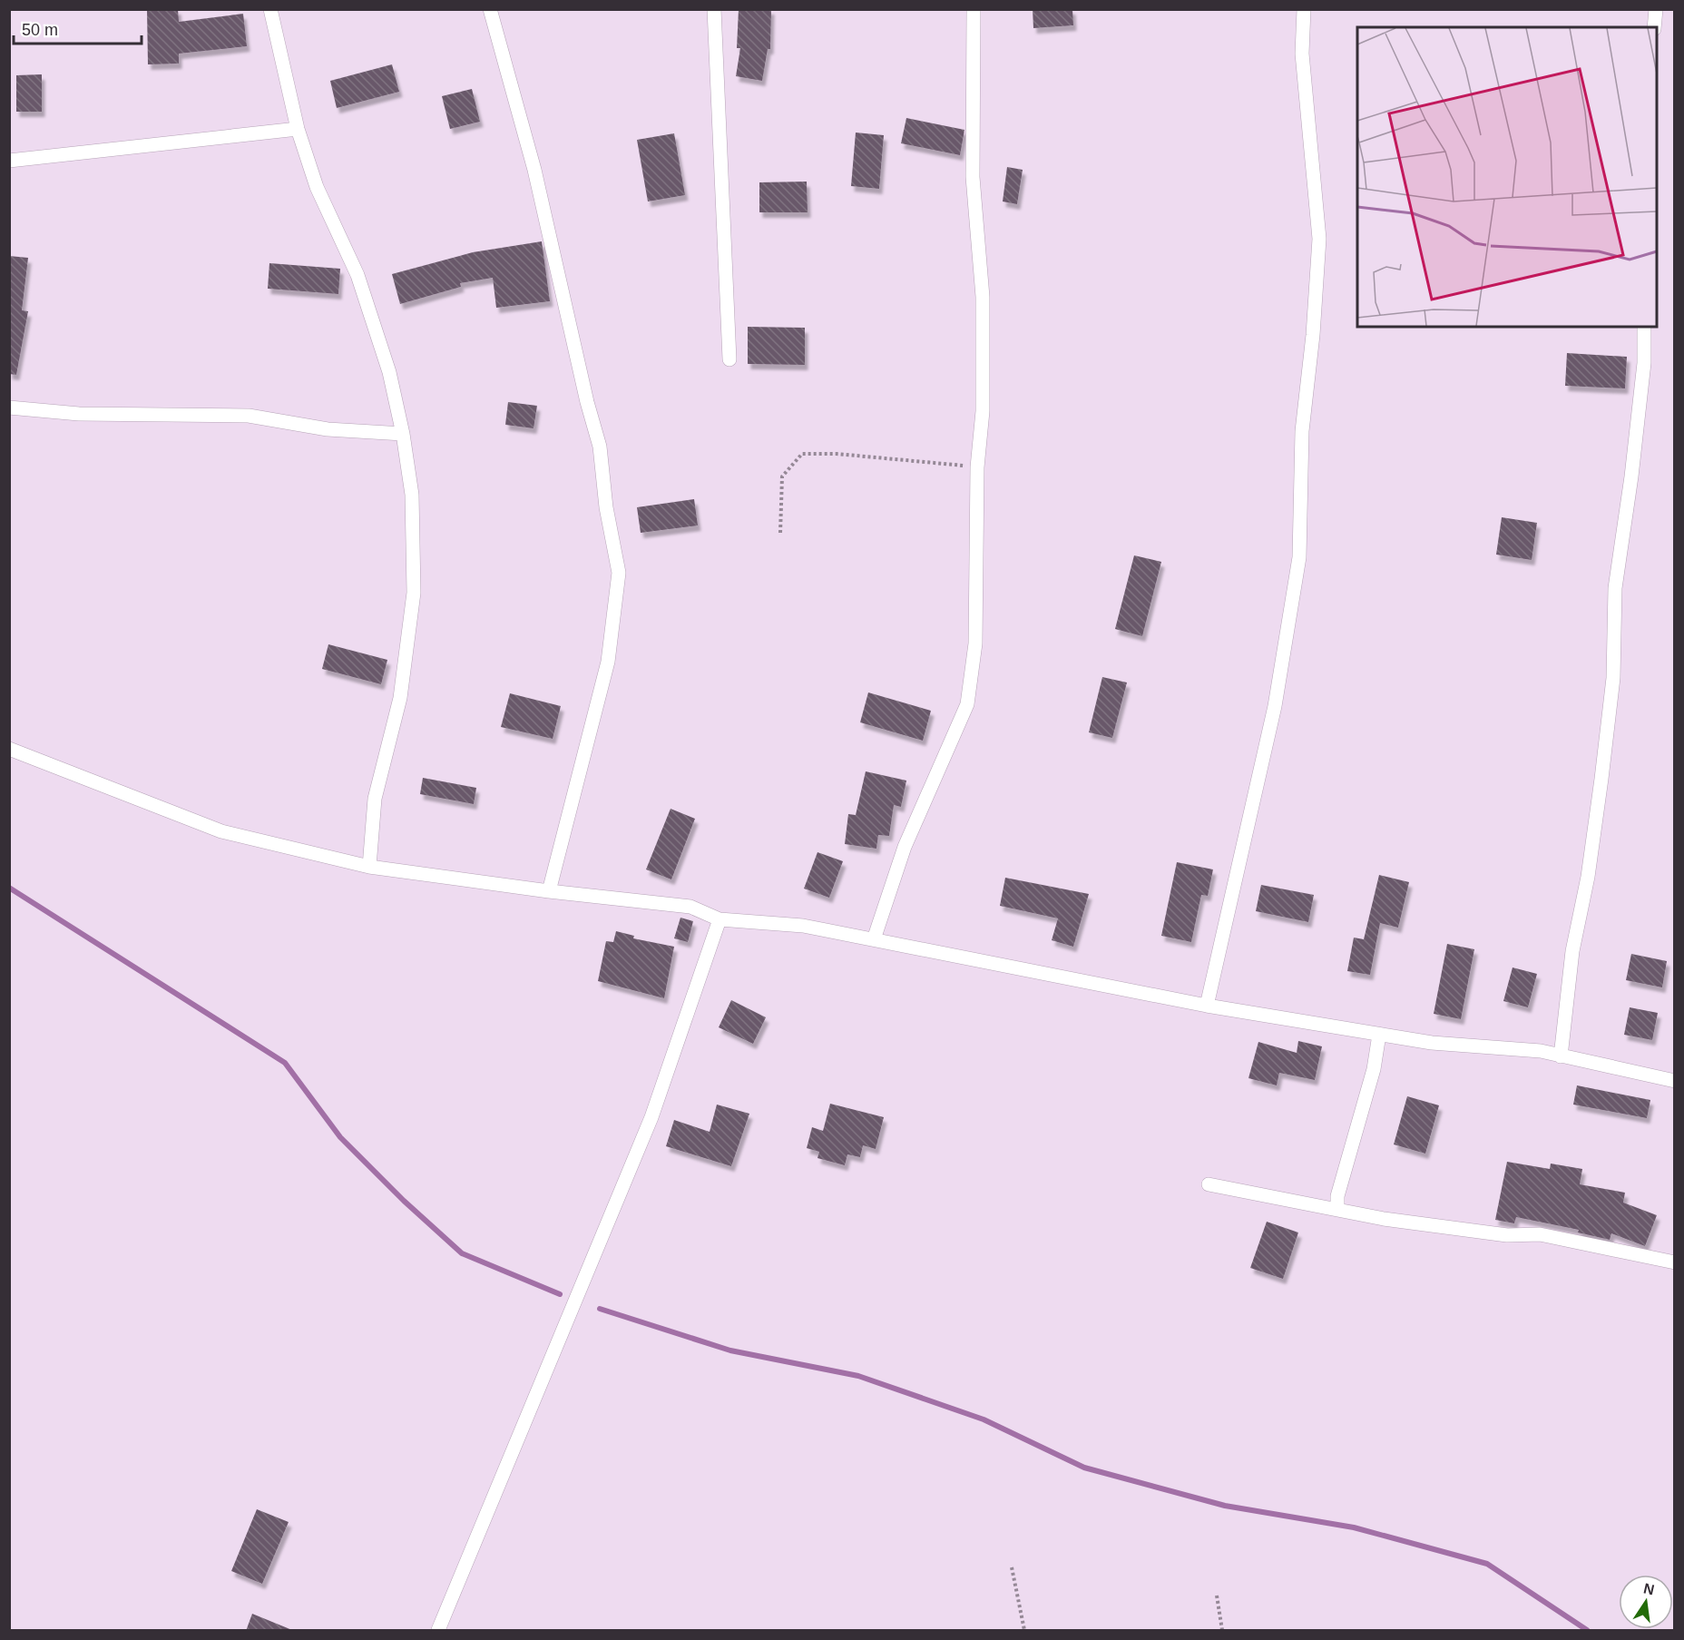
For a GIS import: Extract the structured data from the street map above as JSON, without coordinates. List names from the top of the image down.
{
  "scale_bar": "50 m",
  "north": "top"
}
